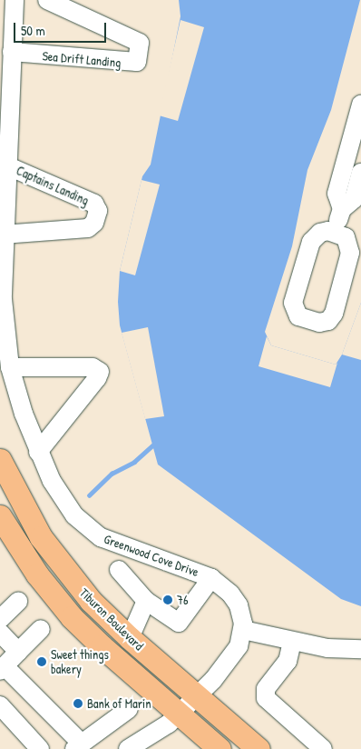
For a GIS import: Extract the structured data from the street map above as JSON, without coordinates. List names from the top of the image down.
{
  "streets": {
    "main road": ["Tiburon Boulevard"],
    "street": ["Sea Drift Landing", "Captains Landing", "Greenwood Cove Drive"]
  },
  "crossings": [
    ["Sea Drift Landing", "Greenwood Cove Drive"],
    ["Captains Landing", "Greenwood Cove Drive"]
  ],
  "places": ["76", "Sweet things bakery", "Bank of Marin"],
  "scale_bar": "50 m"
}
